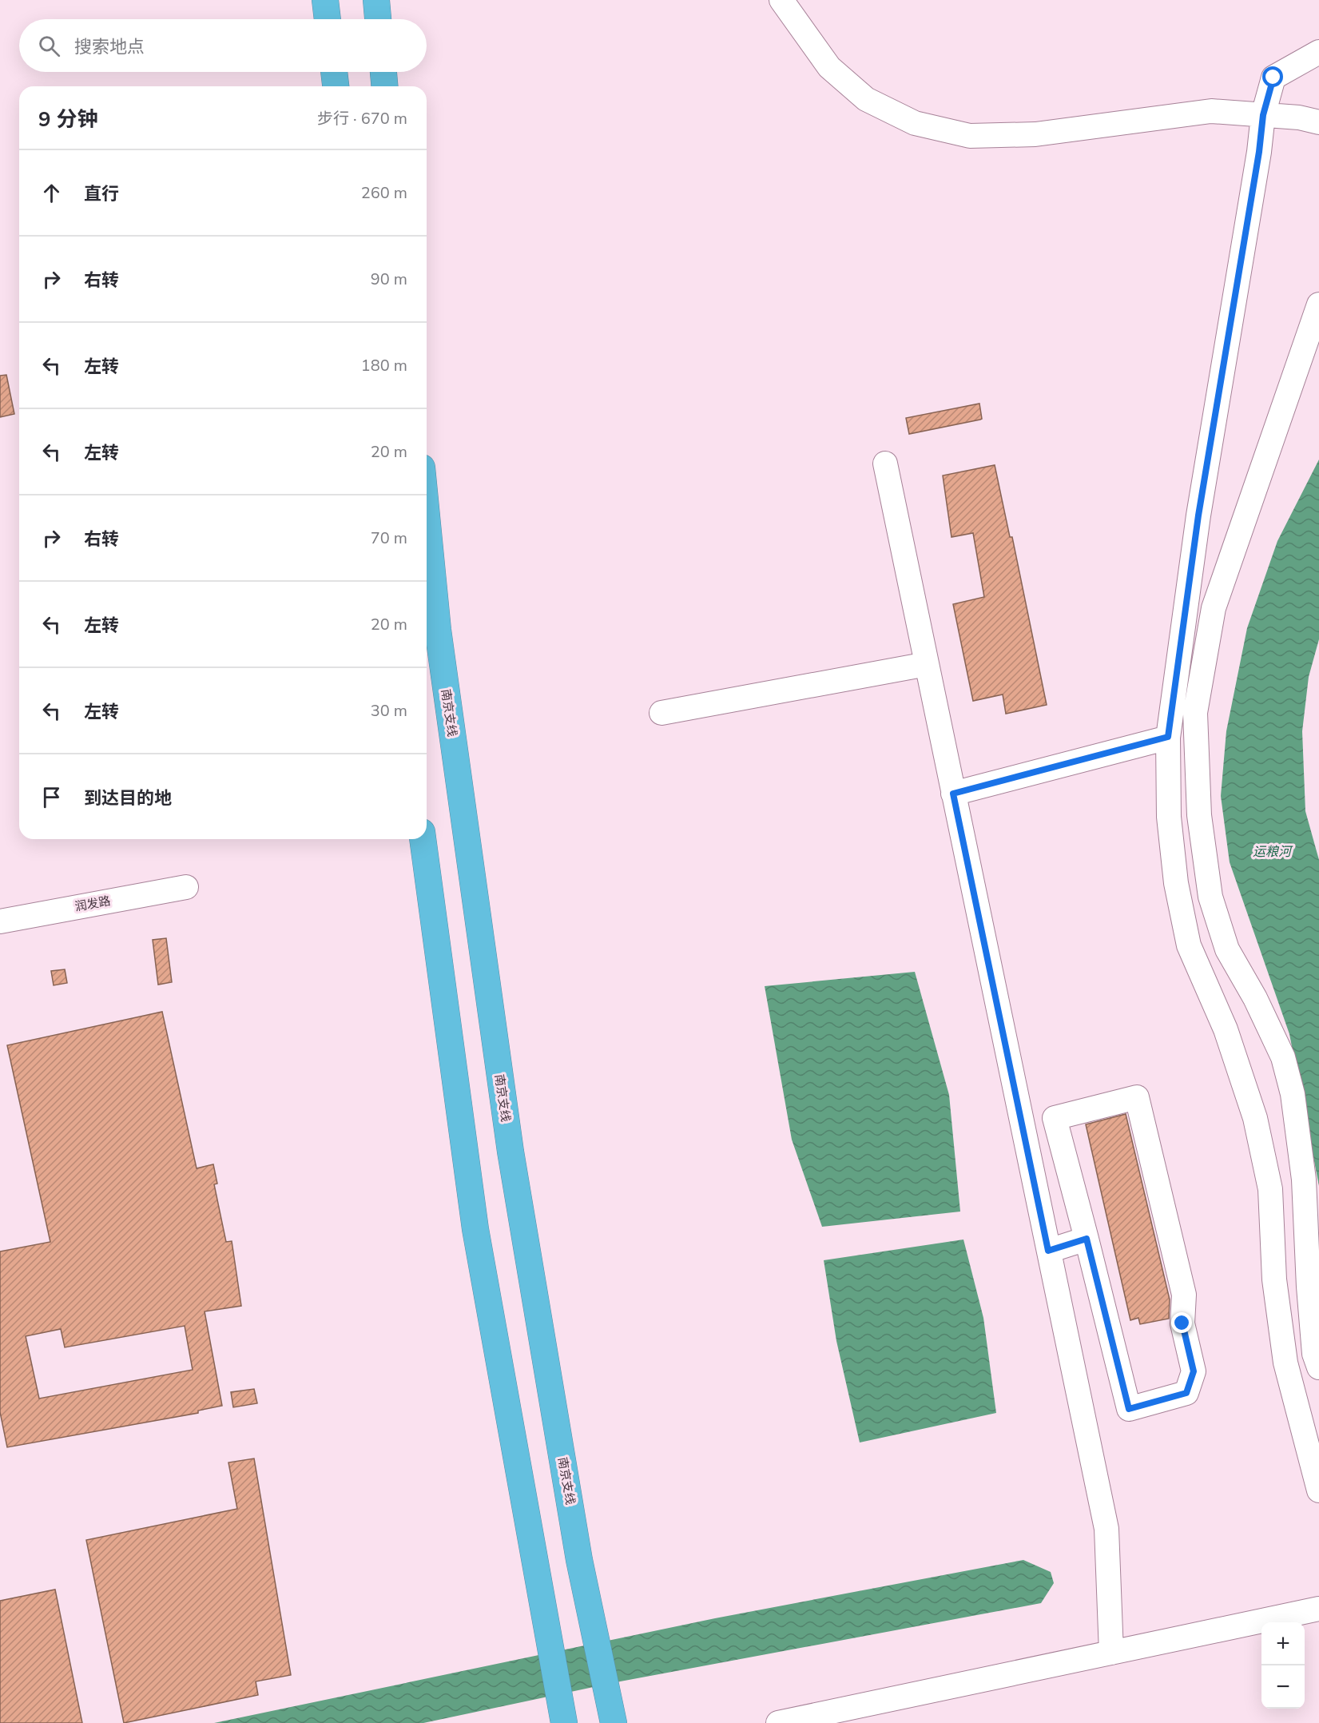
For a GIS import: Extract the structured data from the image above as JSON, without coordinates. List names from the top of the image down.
{
  "streets": {
    "highway": ["南京支线"],
    "street": ["润发路"]
  },
  "water": ["运粮河"],
  "page": {
    "search": "搜索地点",
    "heading": ["9 分钟", "步行 · 670 m"],
    "list": [
      ["直行", "260 m"],
      ["右转", "90 m"],
      ["左转", "180 m"],
      ["左转", "20 m"],
      ["右转", "70 m"],
      ["左转", "20 m"],
      ["左转", "30 m"],
      "到达目的地"
    ],
    "map_buttons": ["+", "−"]
  }
}
